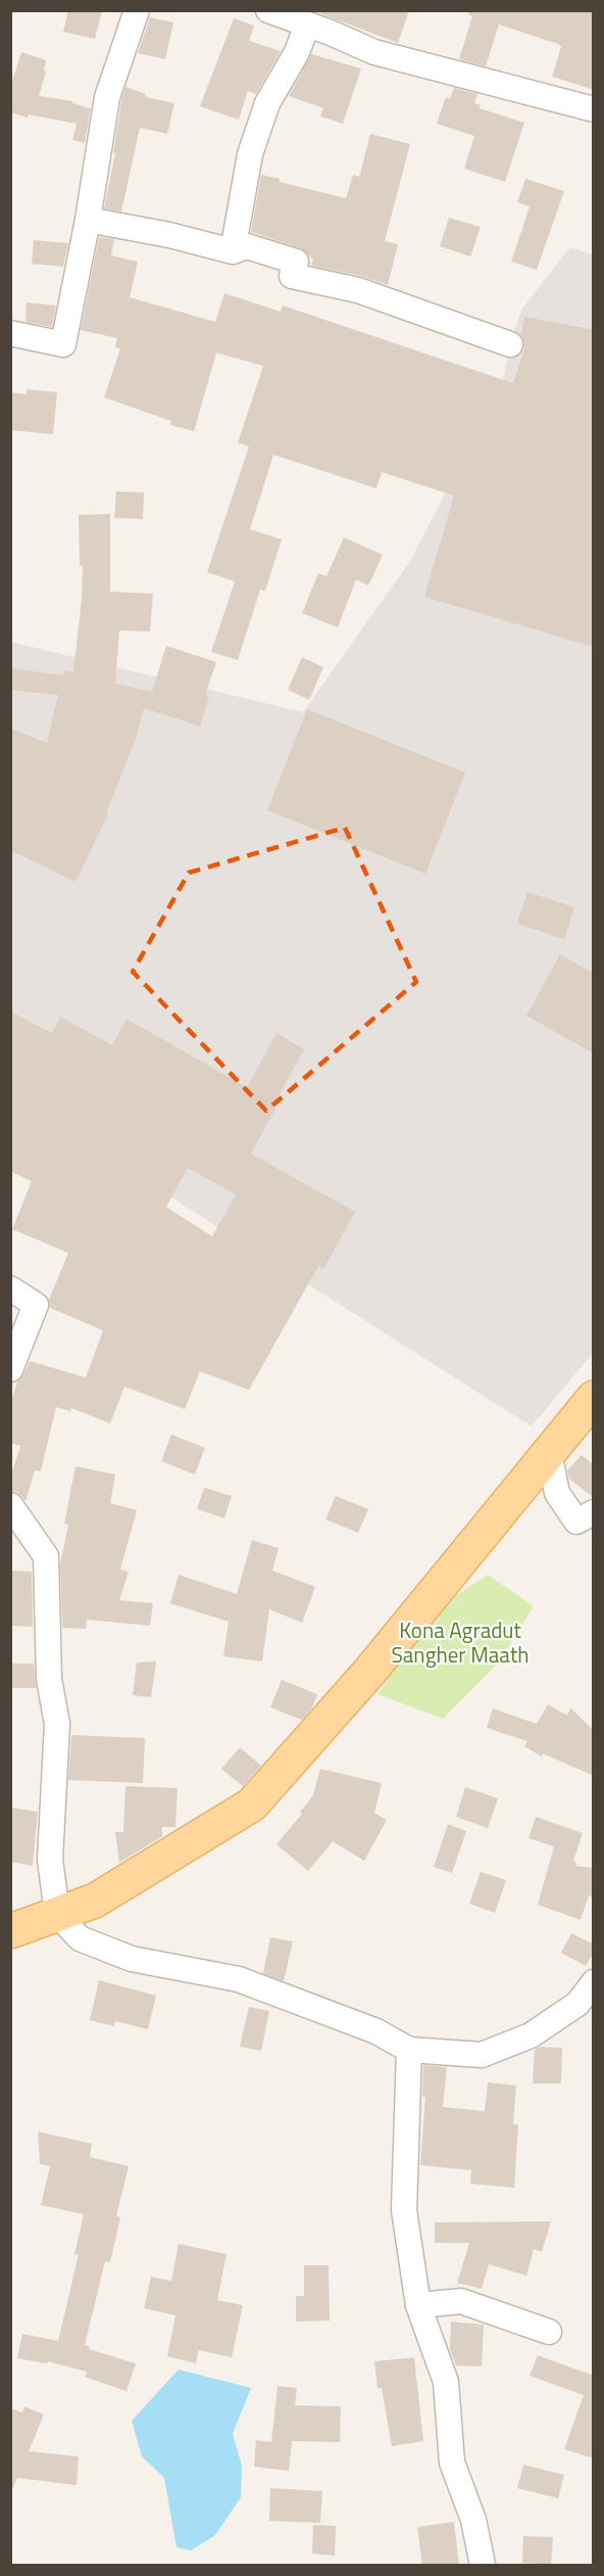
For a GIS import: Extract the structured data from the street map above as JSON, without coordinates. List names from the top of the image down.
{
  "parks": ["Kona Agradut Sangher Maath"]
}
